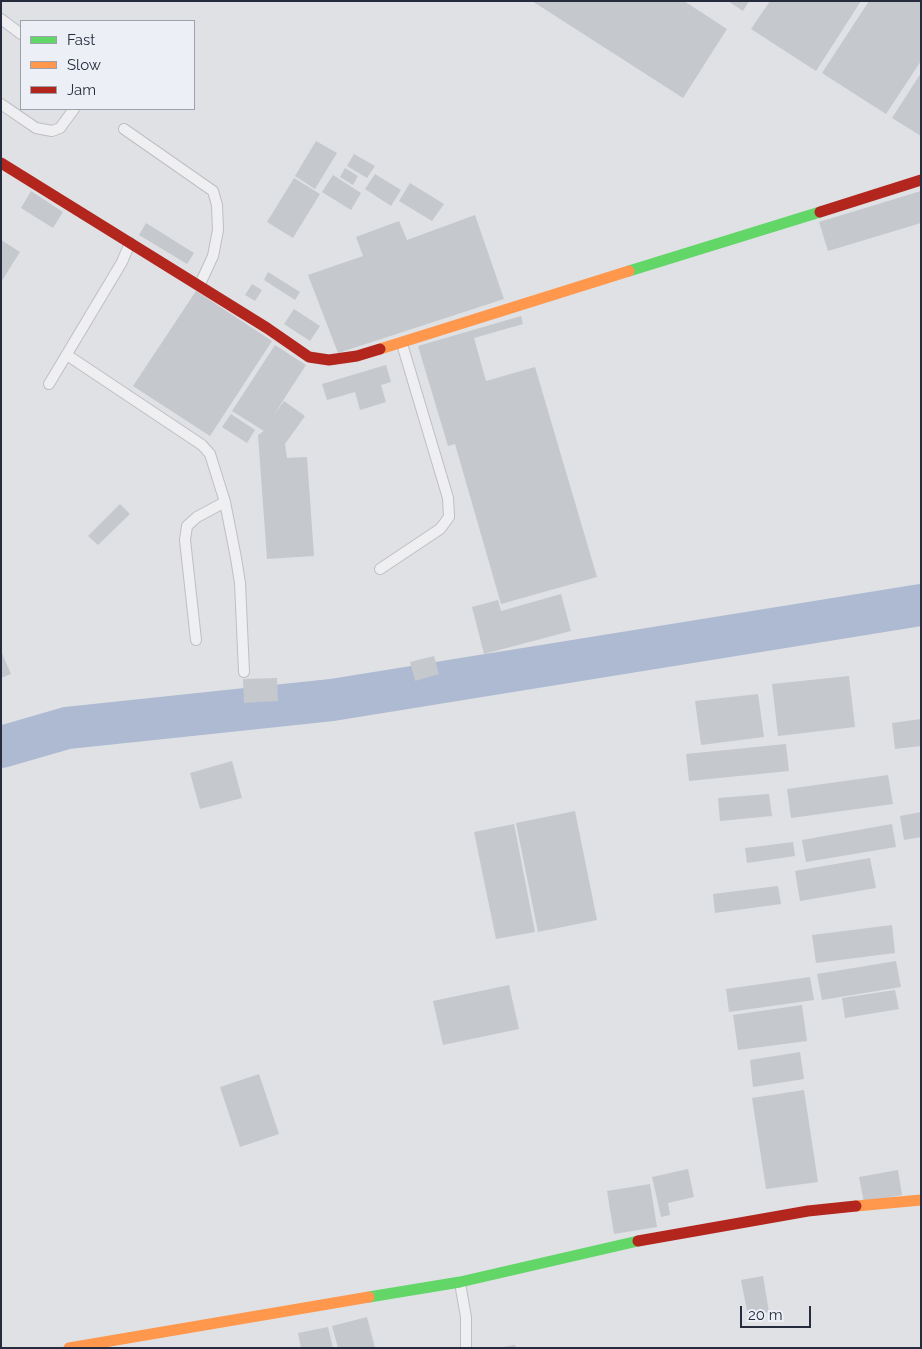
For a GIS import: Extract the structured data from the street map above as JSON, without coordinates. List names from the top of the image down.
{
  "legend": ["Fast", "Slow", "Jam"],
  "scale_bar": "20 m"
}
